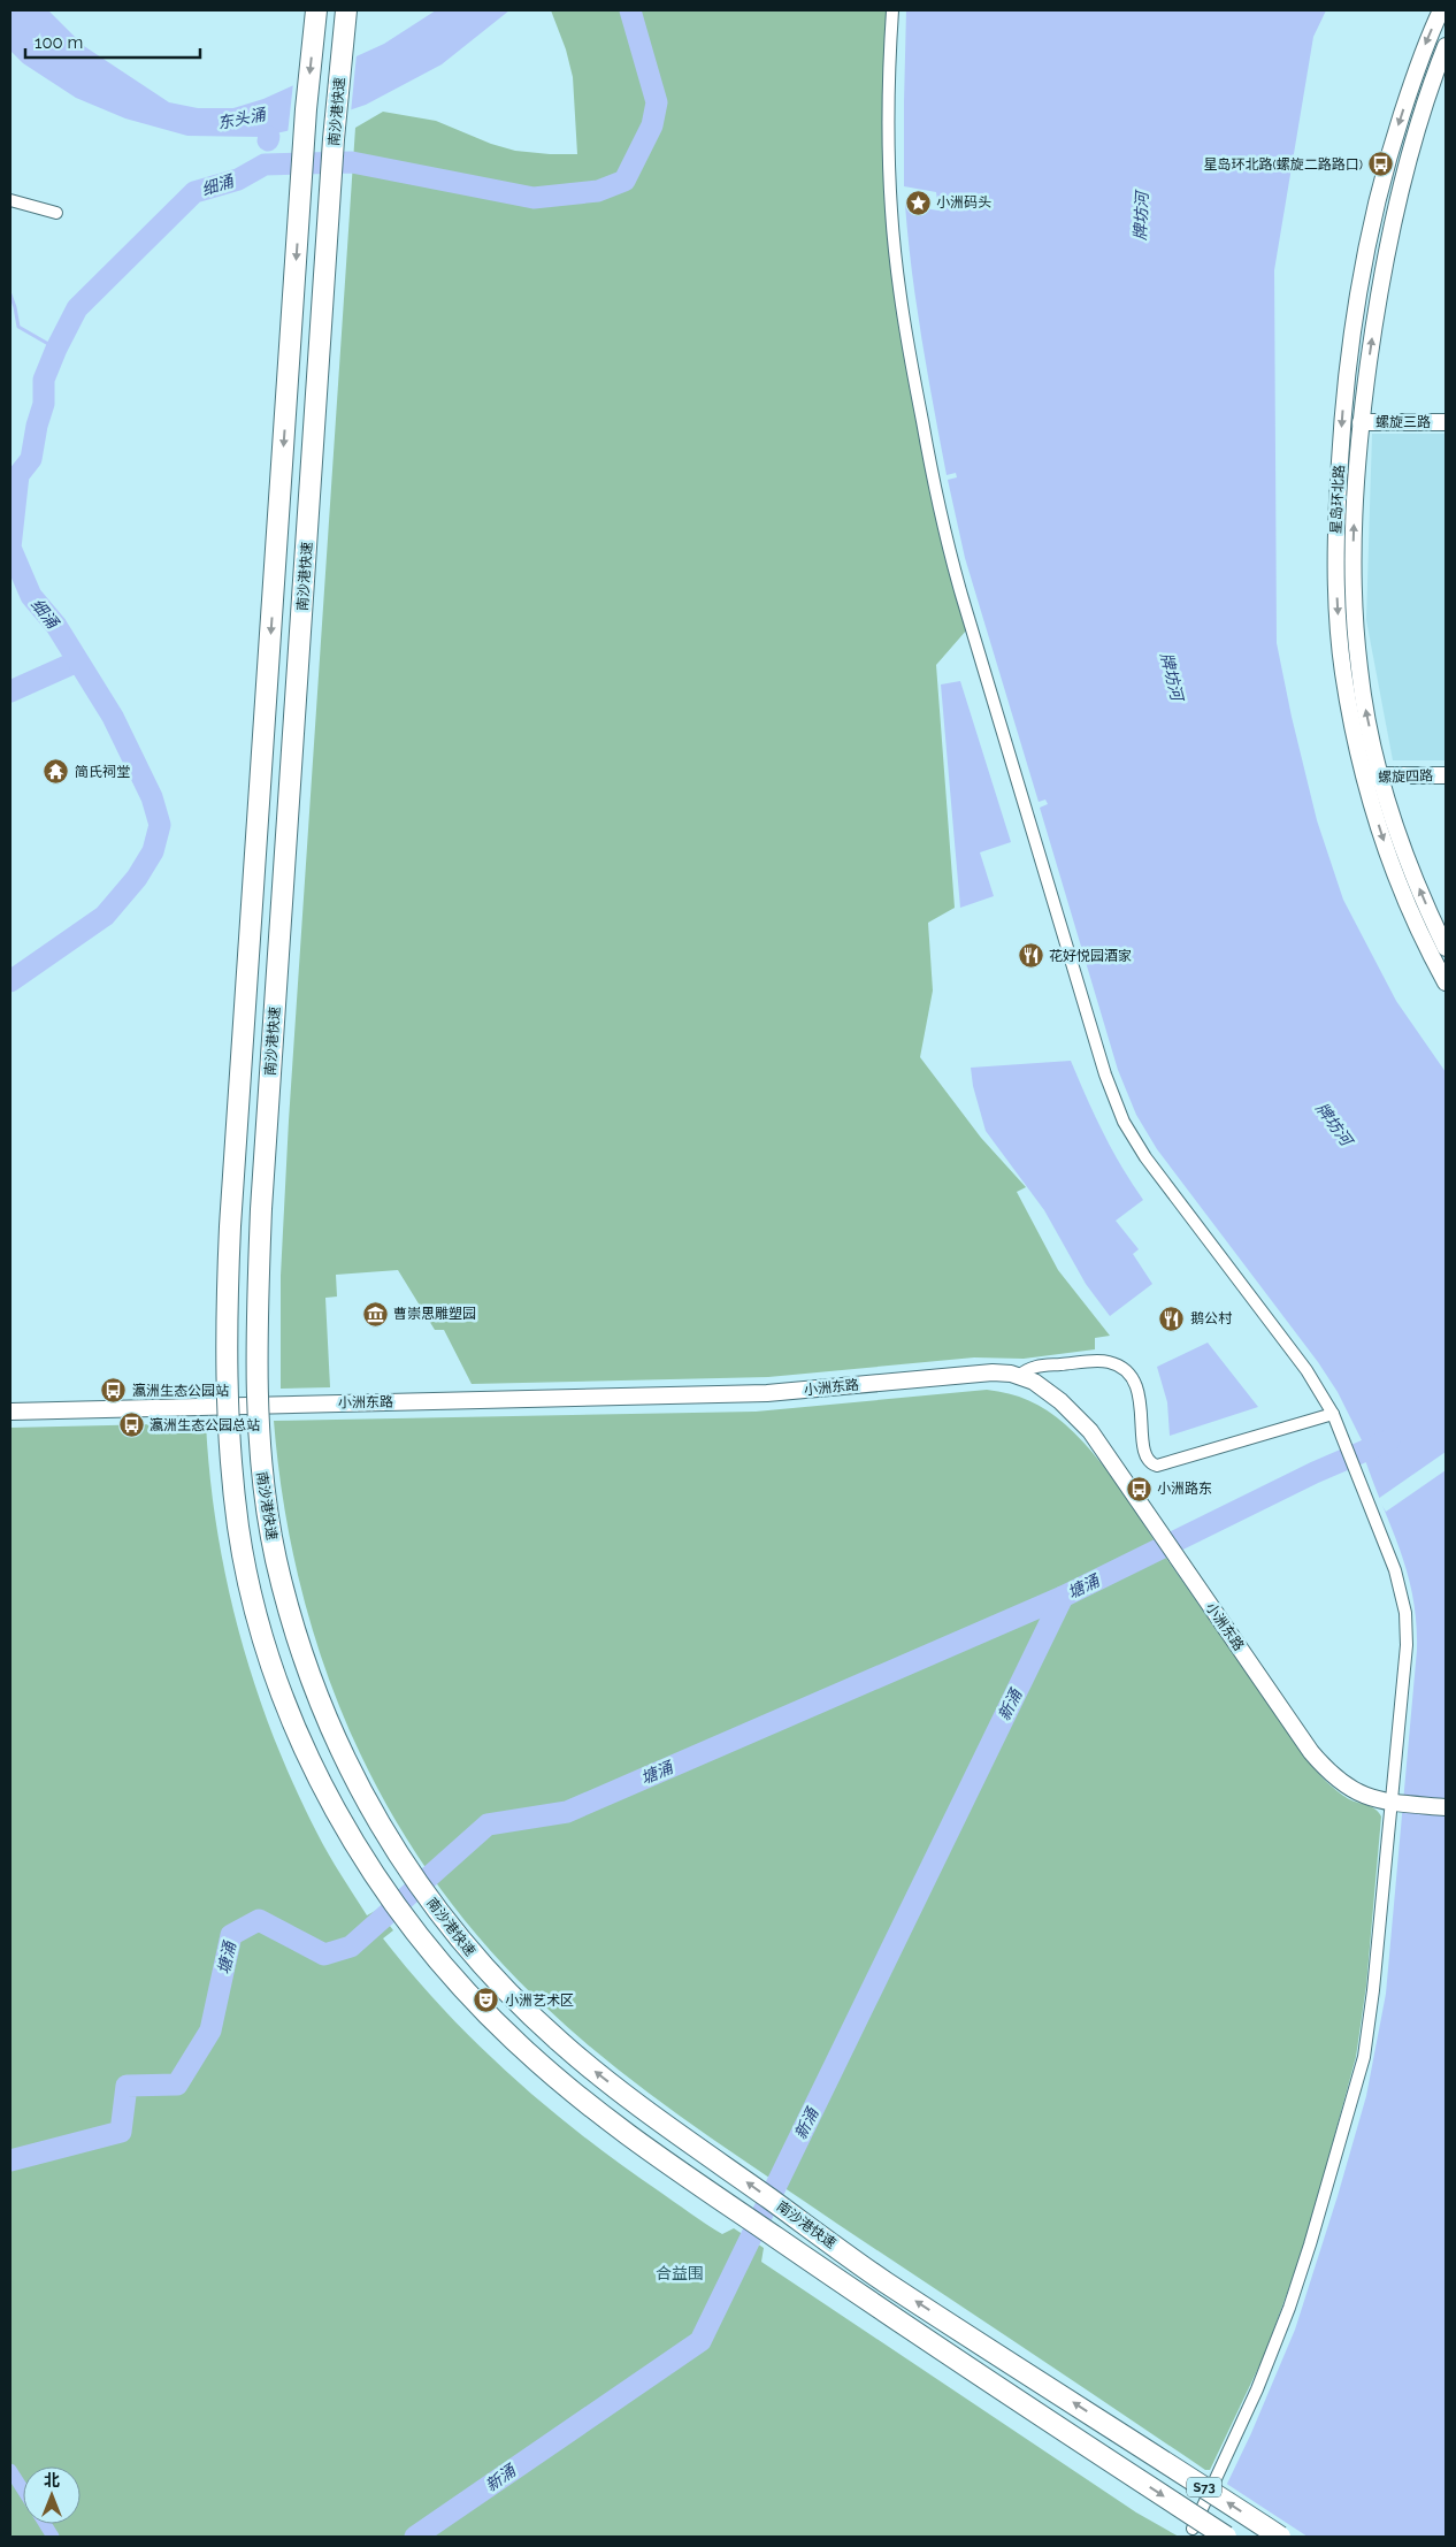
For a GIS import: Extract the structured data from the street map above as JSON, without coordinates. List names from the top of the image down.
{
  "streets": {
    "highway": ["南沙港快速", "S73"],
    "main road": [
      "螺旋三路",
      "星岛环北路",
      "螺旋四路",
      "小洲东路"
    ]
  },
  "crossings": [
    ["螺旋三路", "星岛环北路"],
    ["星岛环北路", "螺旋四路"]
  ],
  "districts": ["合益围"],
  "water": [
    "东头涌",
    "细涌",
    "牌坊河",
    "塘涌",
    "新涌"
  ],
  "places": {
    "bus stop": [
      "星岛环北路(螺旋二路路口)",
      "瀛洲生态公园站",
      "瀛洲生态公园总站",
      "小洲路东"
    ],
    "place": ["小洲码头"],
    "temple": ["简氏祠堂"],
    "restaurant": ["花好悦园酒家", "鹅公村"],
    "museum": ["曹崇思雕塑园"],
    "theatre": ["小洲艺术区"]
  },
  "scale_bar": "100 m",
  "north": "top"
}
